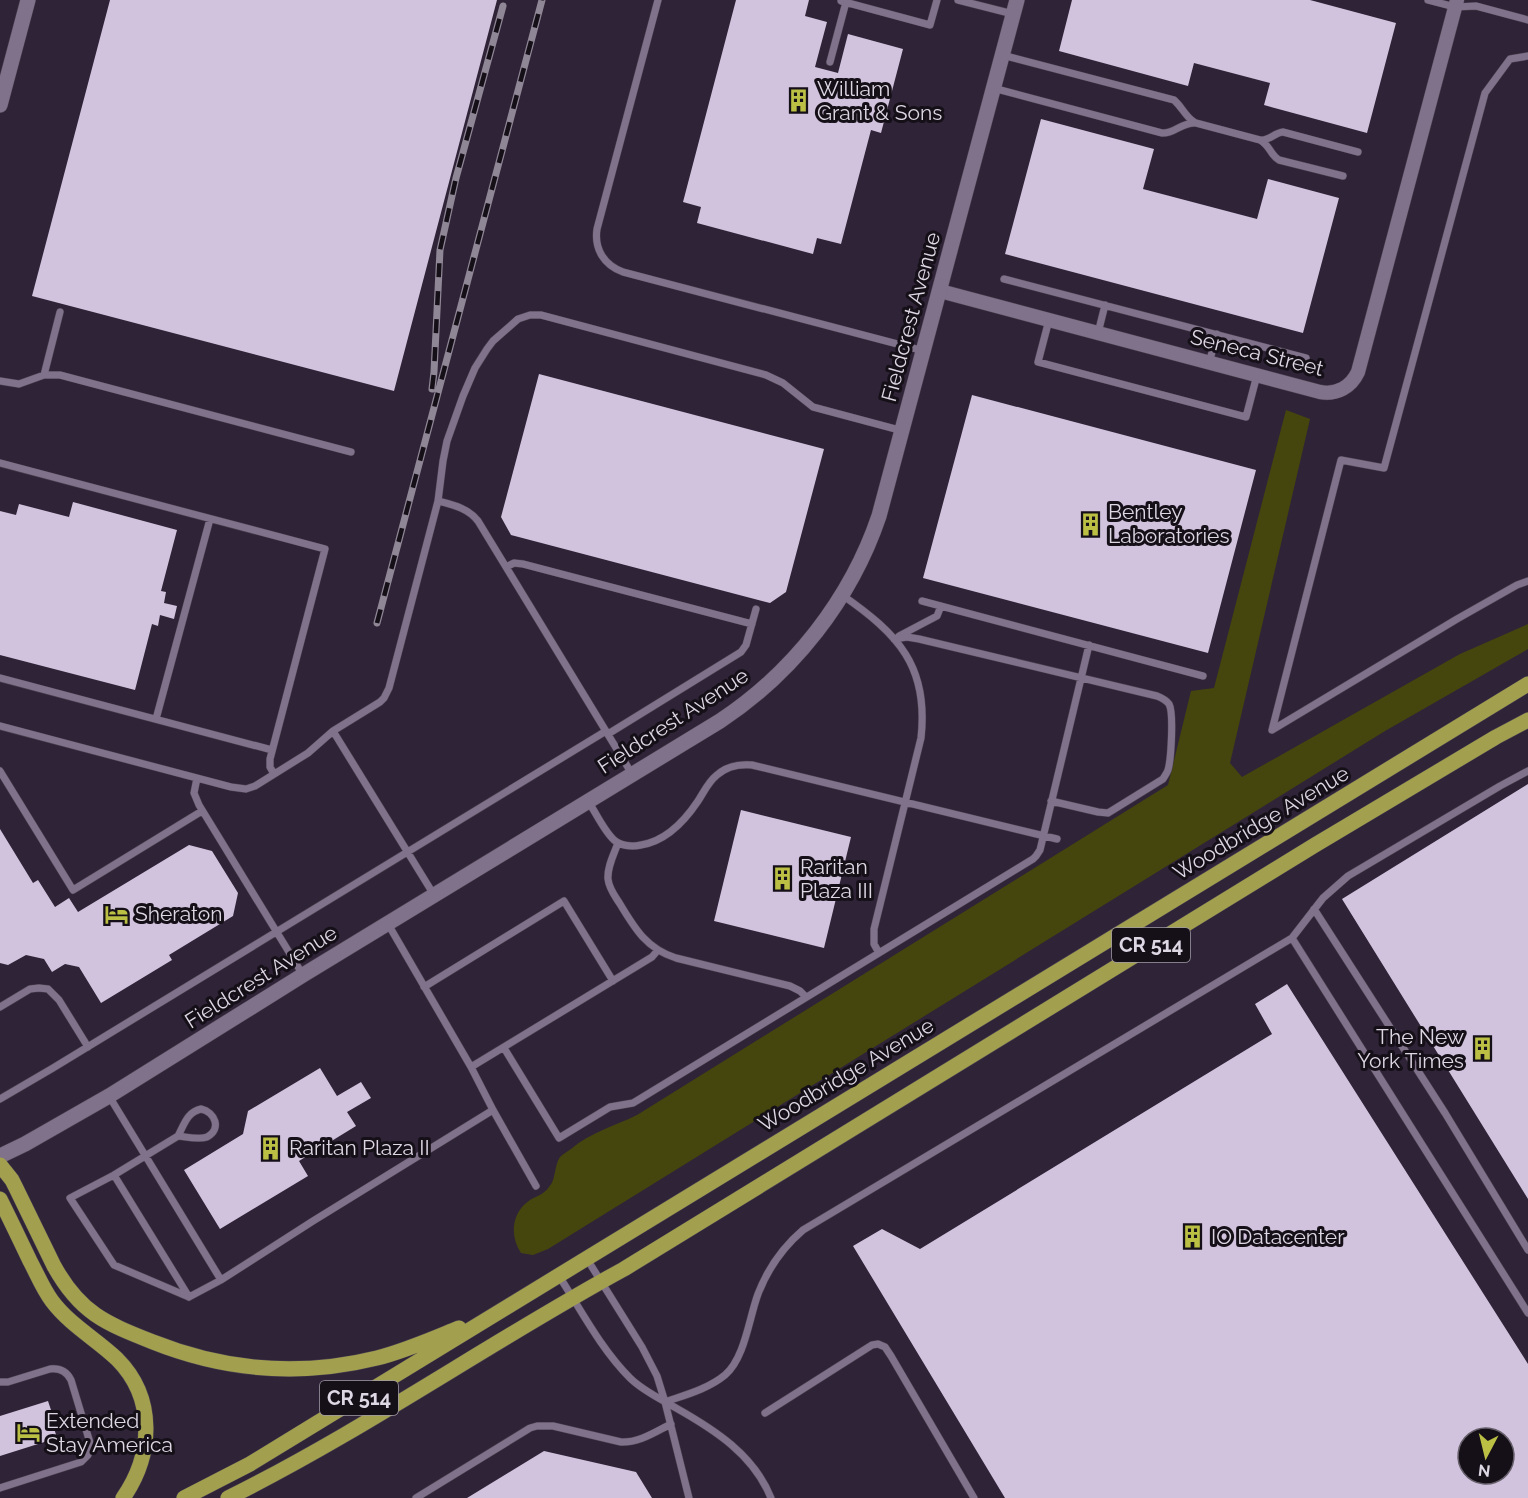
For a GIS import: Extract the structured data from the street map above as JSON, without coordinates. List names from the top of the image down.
{
  "streets": {
    "main road": ["Woodbridge Avenue", "CR 514"],
    "street": ["Fieldcrest Avenue", "Seneca Street"]
  },
  "crossings": [
    ["Fieldcrest Avenue", "Seneca Street"]
  ],
  "places": {
    "building": [
      "William Grant & Sons",
      "Bentley Laboratories",
      "Raritan Plaza III",
      "The New York Times",
      "Raritan Plaza II",
      "IO Datacenter"
    ],
    "hotel": ["Sheraton", "Extended Stay America"]
  },
  "north": "bottom"
}
